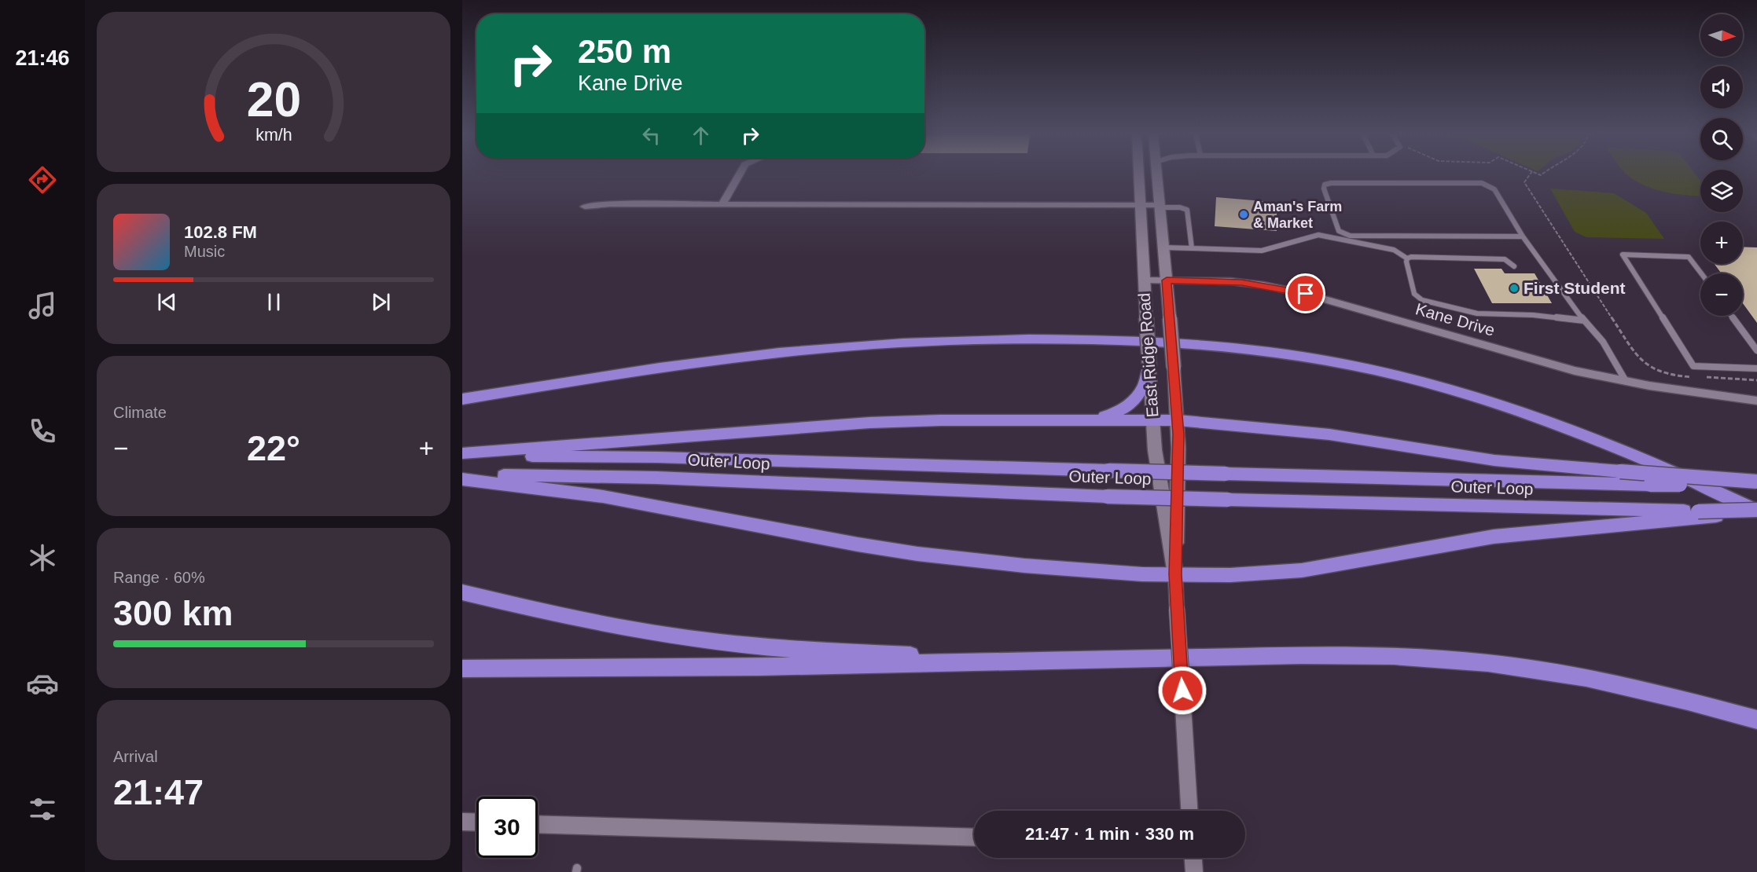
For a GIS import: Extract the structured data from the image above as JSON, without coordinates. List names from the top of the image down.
{
  "streets": {
    "highway": ["Outer Loop"],
    "main road": ["East Ridge Road"],
    "street": ["Kane Drive"]
  },
  "crossings": [
    ["Kane Drive", "East Ridge Road"]
  ],
  "places": ["Aman's Farm & Market", "First Student"],
  "north": "right",
  "page": {
    "tabs": "21:46",
    "map_buttons": ["+", "−"],
    "turn": ["250 m", "Kane Drive"],
    "song": ["102.8 FM", "Music"],
    "tile": [
      "Climate",
      ["Range · 60%", "300 km"],
      ["Arrival", "21:47"]
    ],
    "heat": ["−", "22°", "+"],
    "limit": "30",
    "trip": "21:47 · 1 min · 330 m",
    "gauge": ["20", "km/h"]
  }
}
